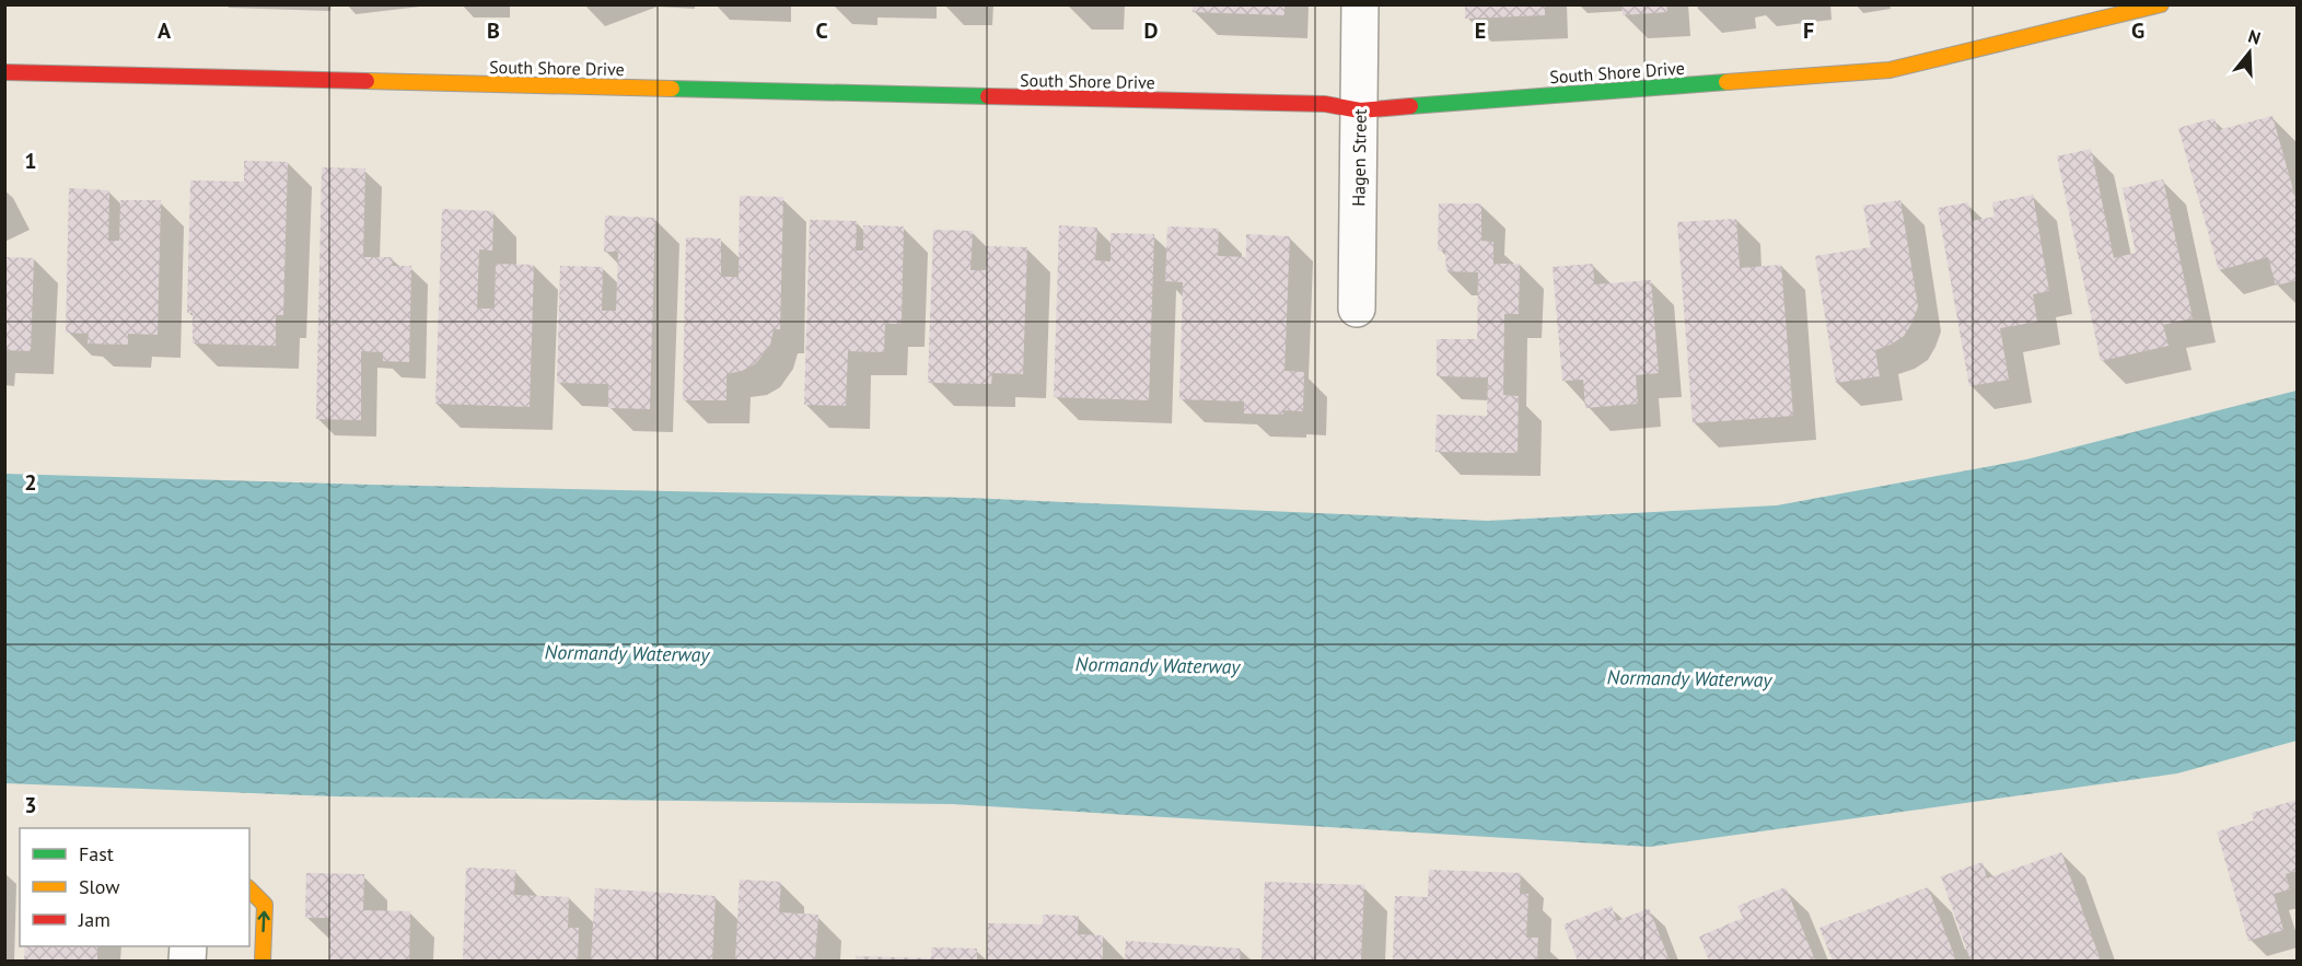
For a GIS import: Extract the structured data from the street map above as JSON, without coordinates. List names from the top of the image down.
{
  "streets": {
    "street": ["South Shore Drive", "Hagen Street"]
  },
  "crossings": [
    ["South Shore Drive", "Hagen Street"]
  ],
  "water": ["Normandy Waterway"],
  "legend": ["Fast", "Slow", "Jam"],
  "north": "top",
  "grid": {
    "columns": [
      "A",
      "B",
      "C",
      "D",
      "E",
      "F",
      "G"
    ],
    "rows": ["1", "2", "3"]
  }
}
